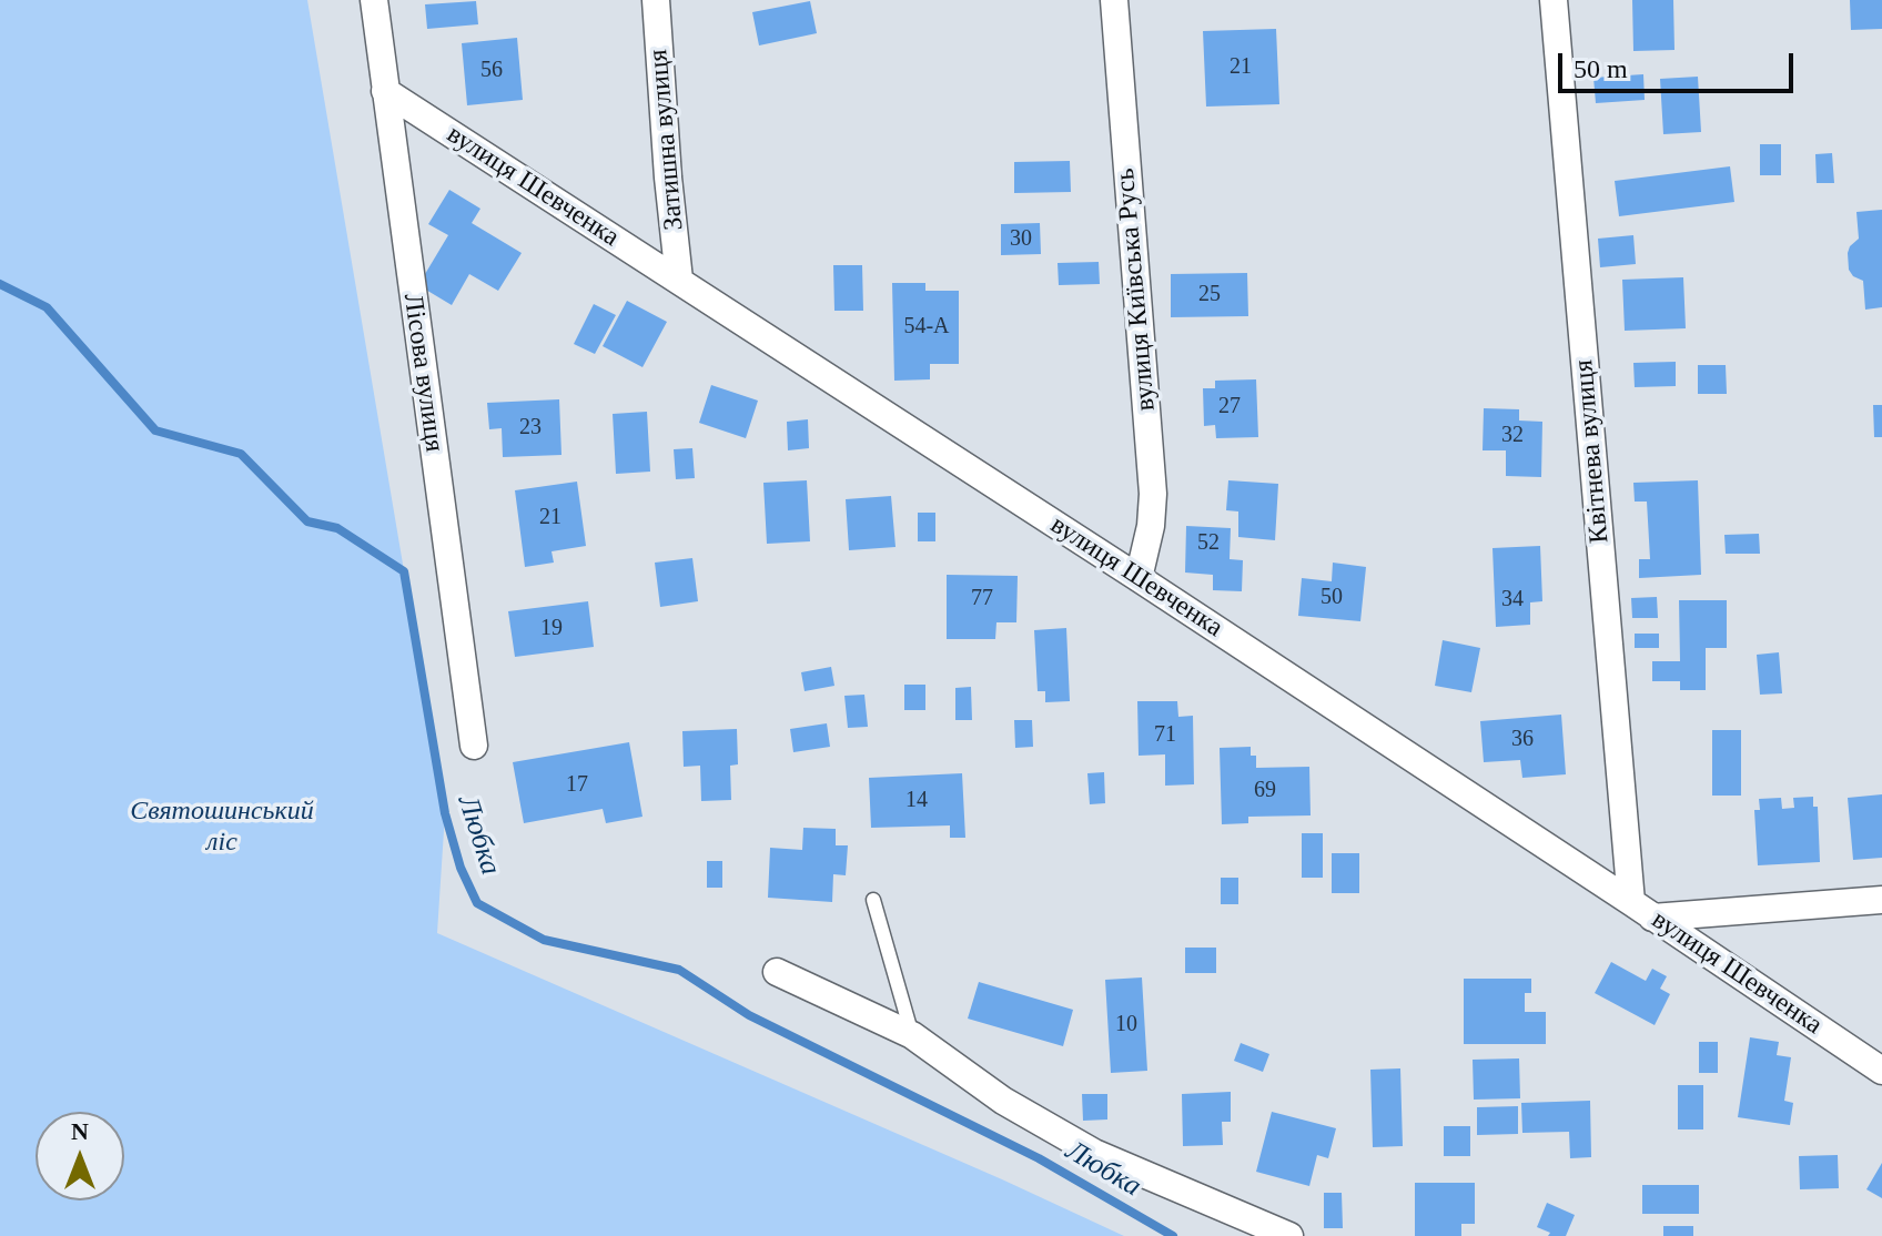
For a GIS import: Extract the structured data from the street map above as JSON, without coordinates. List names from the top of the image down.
{
  "streets": {
    "street": [
      "Затишна вулиця",
      "вулиця Шевченка",
      "вулиця Київська Русь",
      "Лісова вулиця",
      "Квітнева вулиця"
    ]
  },
  "crossings": [
    ["Затишна вулиця", "вулиця Шевченка"],
    ["вулиця Шевченка", "вулиця Київська Русь"],
    ["вулиця Шевченка", "Лісова вулиця"],
    ["вулиця Шевченка", "Квітнева вулиця"]
  ],
  "water": ["Любка"],
  "parks": ["Святошинський ліс"],
  "house_numbers": [
    "21",
    "56",
    "30",
    "25",
    "54-А",
    "27",
    "23",
    "32",
    "21",
    "52",
    "50",
    "77",
    "34",
    "19",
    "71",
    "36",
    "17",
    "69",
    "14",
    "10"
  ],
  "scale_bar": "50 m",
  "north": "top"
}
